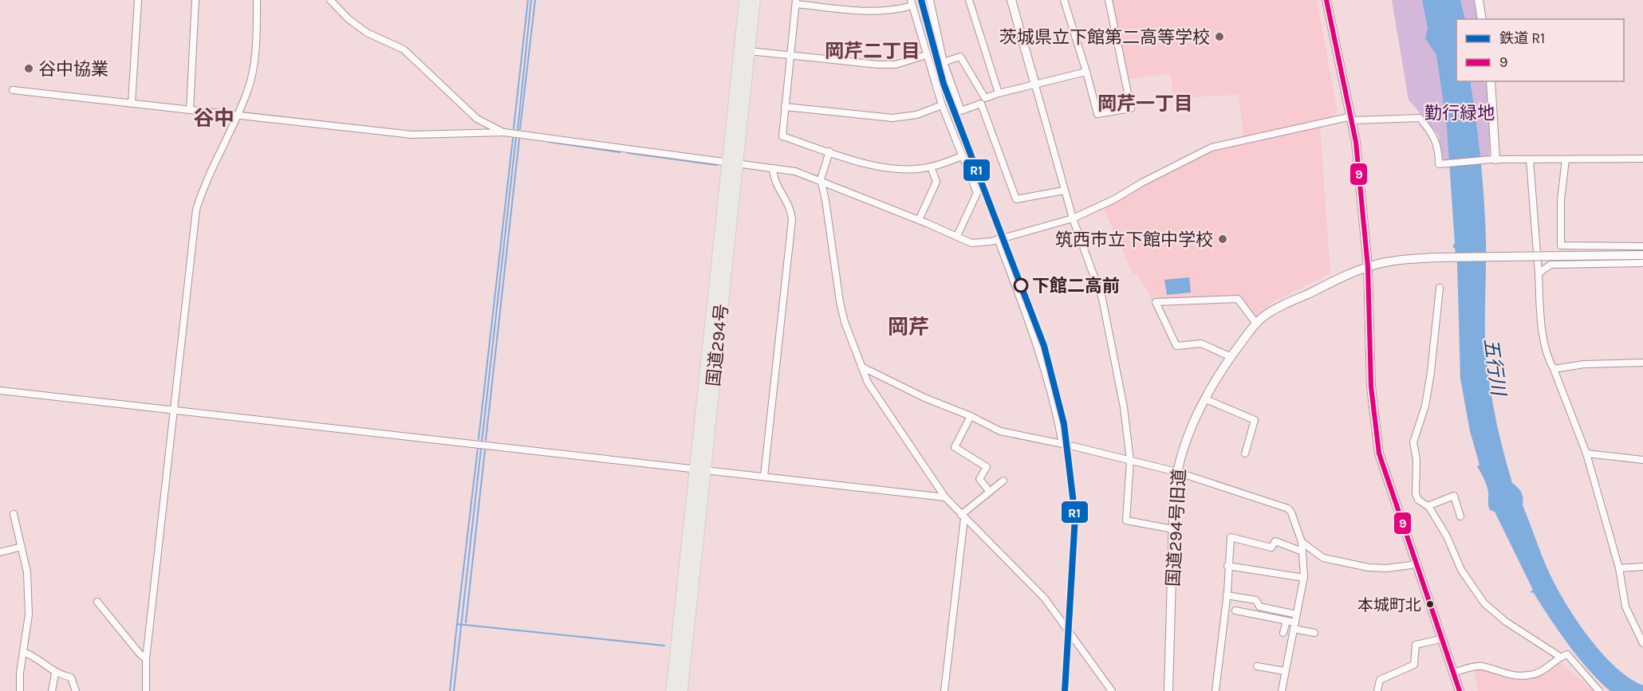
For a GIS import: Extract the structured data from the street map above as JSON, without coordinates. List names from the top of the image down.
{
  "streets": {
    "highway": ["国道294号"],
    "street": ["国道294号旧道"]
  },
  "districts": [
    "岡芹二丁目",
    "岡芹一丁目",
    "谷中",
    "岡芹"
  ],
  "water": ["五行川"],
  "parks": ["勤行緑地"],
  "places": [
    "茨城県立下館第二高等学校",
    "谷中協業",
    "筑西市立下館中学校",
    "下館二高前",
    "本城町北"
  ],
  "lines": ["rail line R1", "transit line 9"],
  "legend": ["鉄道 R1", "9"]
}
